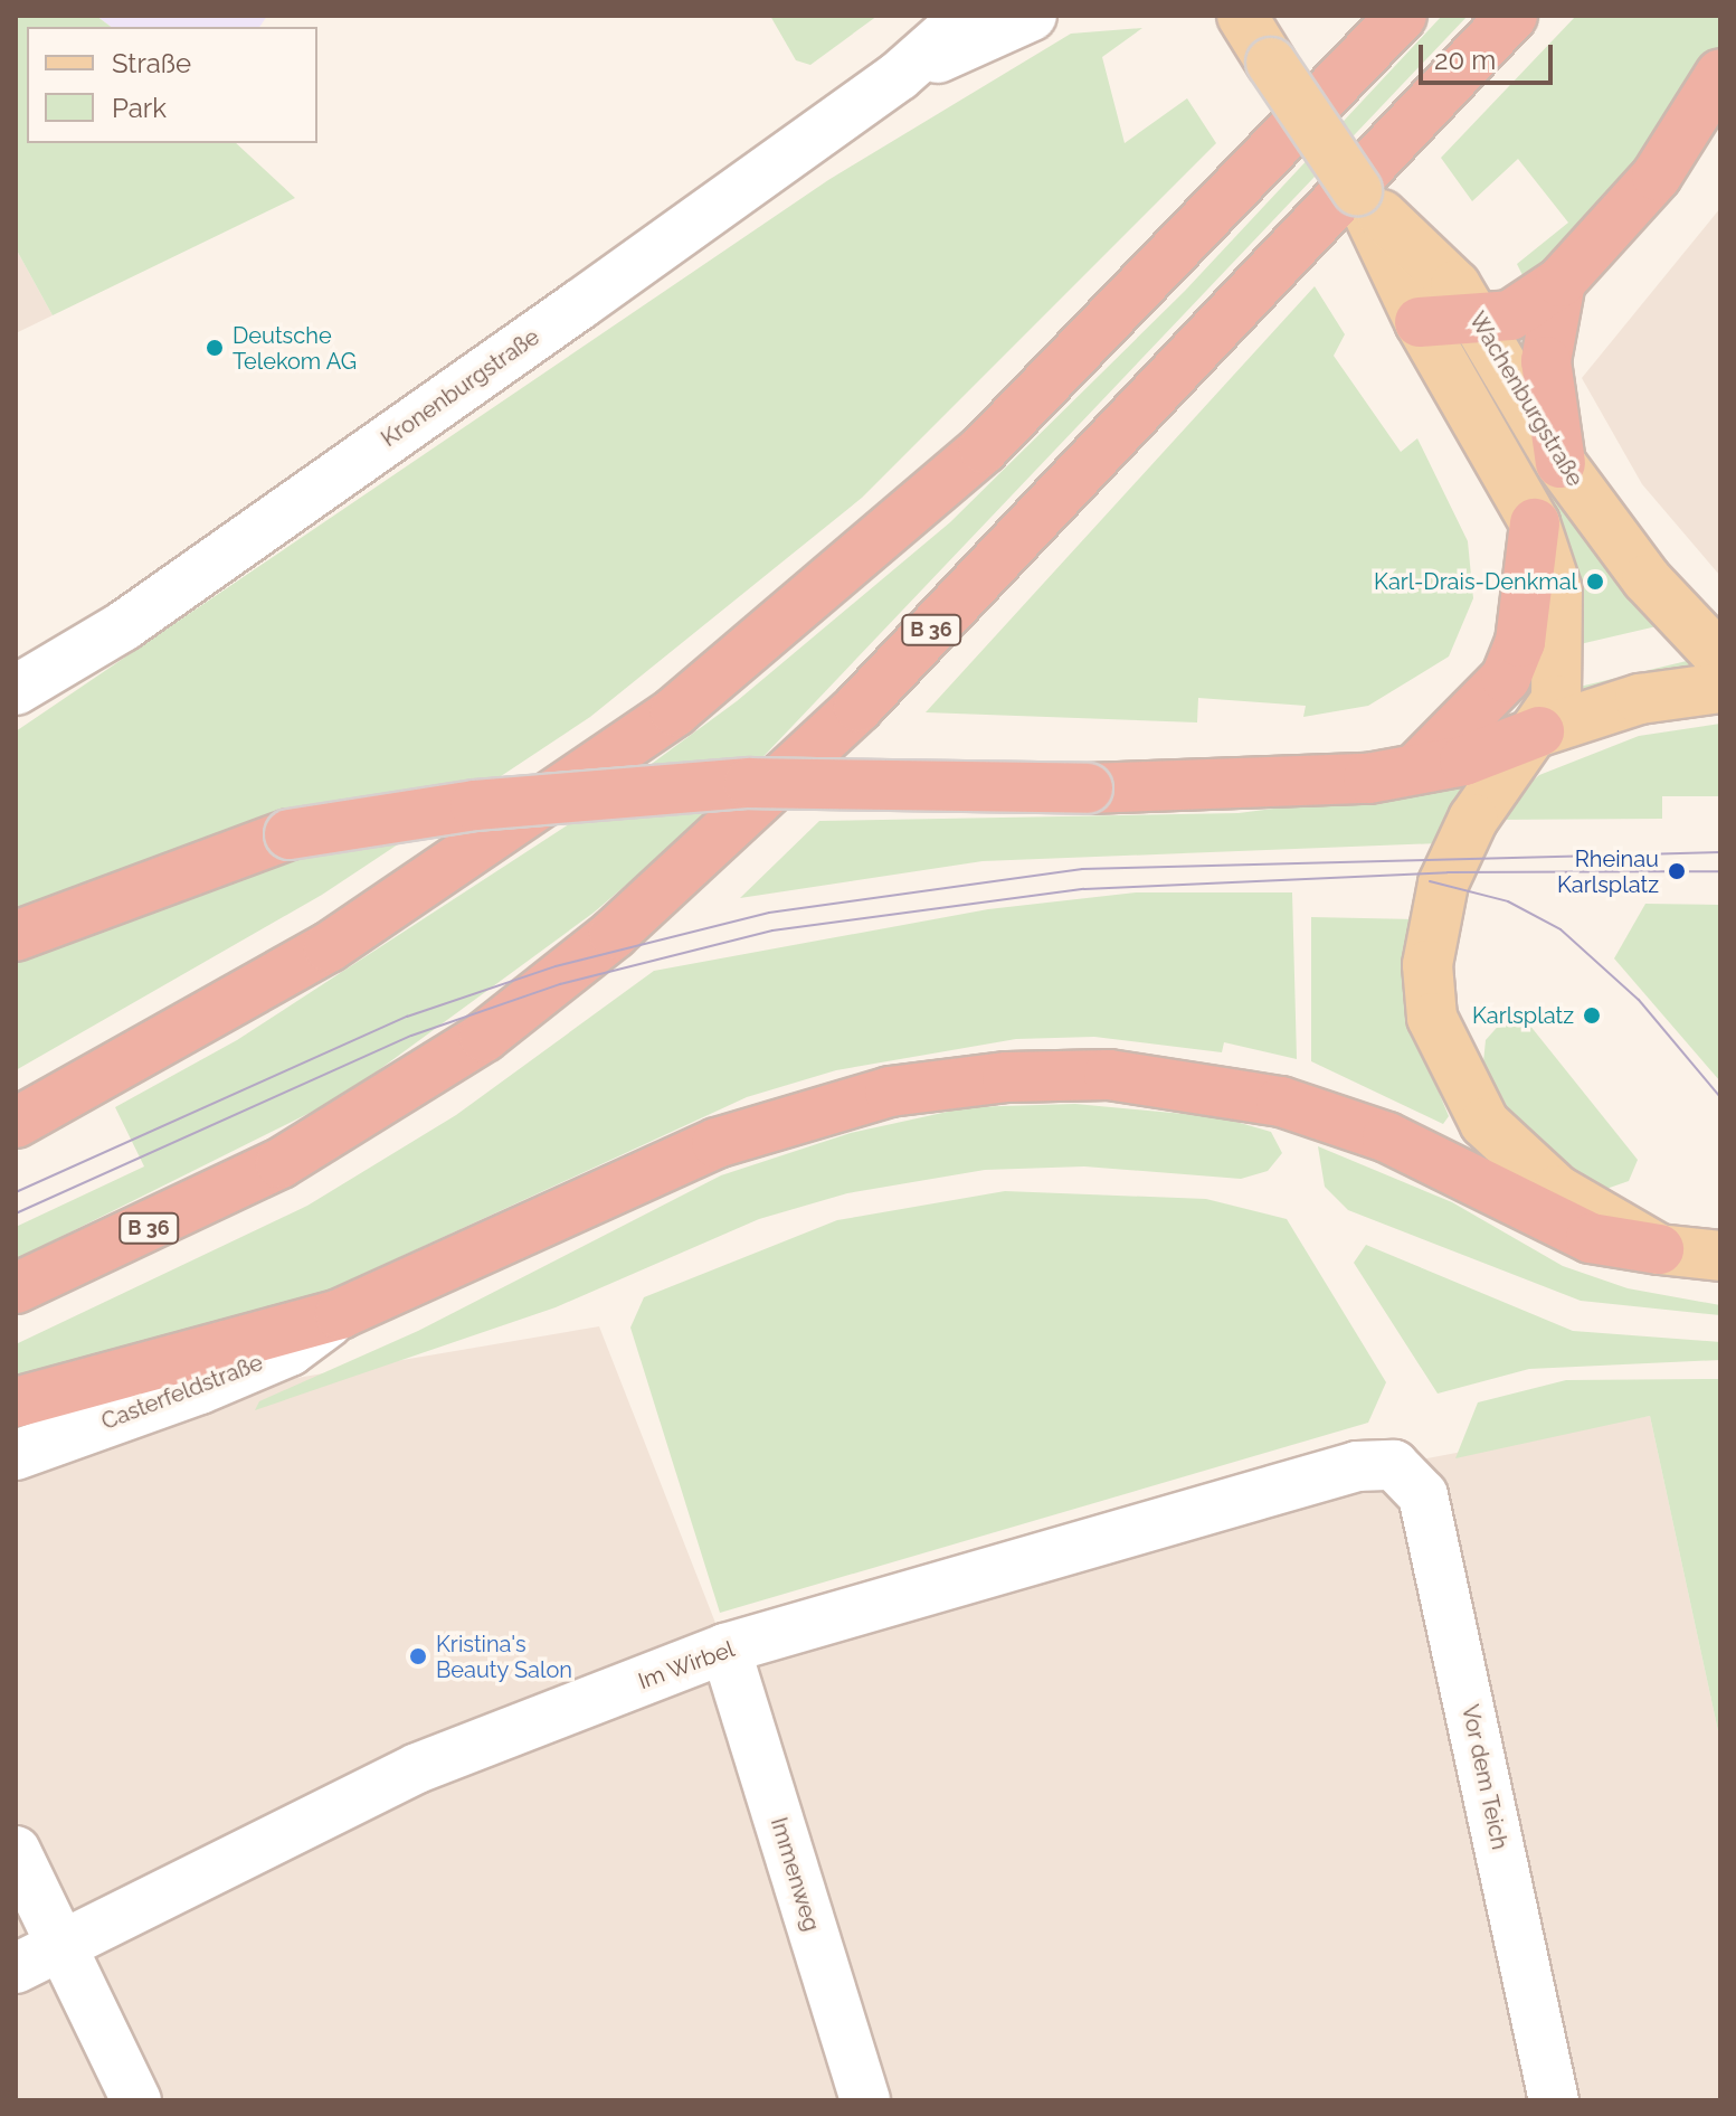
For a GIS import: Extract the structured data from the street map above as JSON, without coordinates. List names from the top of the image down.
{
  "streets": {
    "highway": ["B 36"],
    "main road": ["Wachenburgstraße"],
    "street": [
      "Kronenburgstraße",
      "Casterfeldstraße",
      "Im Wirbel",
      "Vor dem Teich",
      "Immenweg"
    ]
  },
  "crossings": [
    ["Im Wirbel", "Vor dem Teich"],
    ["Im Wirbel", "Immenweg"]
  ],
  "places": [
    "Deutsche Telekom AG",
    "Karl-Drais-Denkmal",
    "Rheinau Karlsplatz",
    "Karlsplatz",
    "Kristina's Beauty Salon"
  ],
  "legend": ["Straße", "Park"],
  "scale_bar": "20 m"
}
